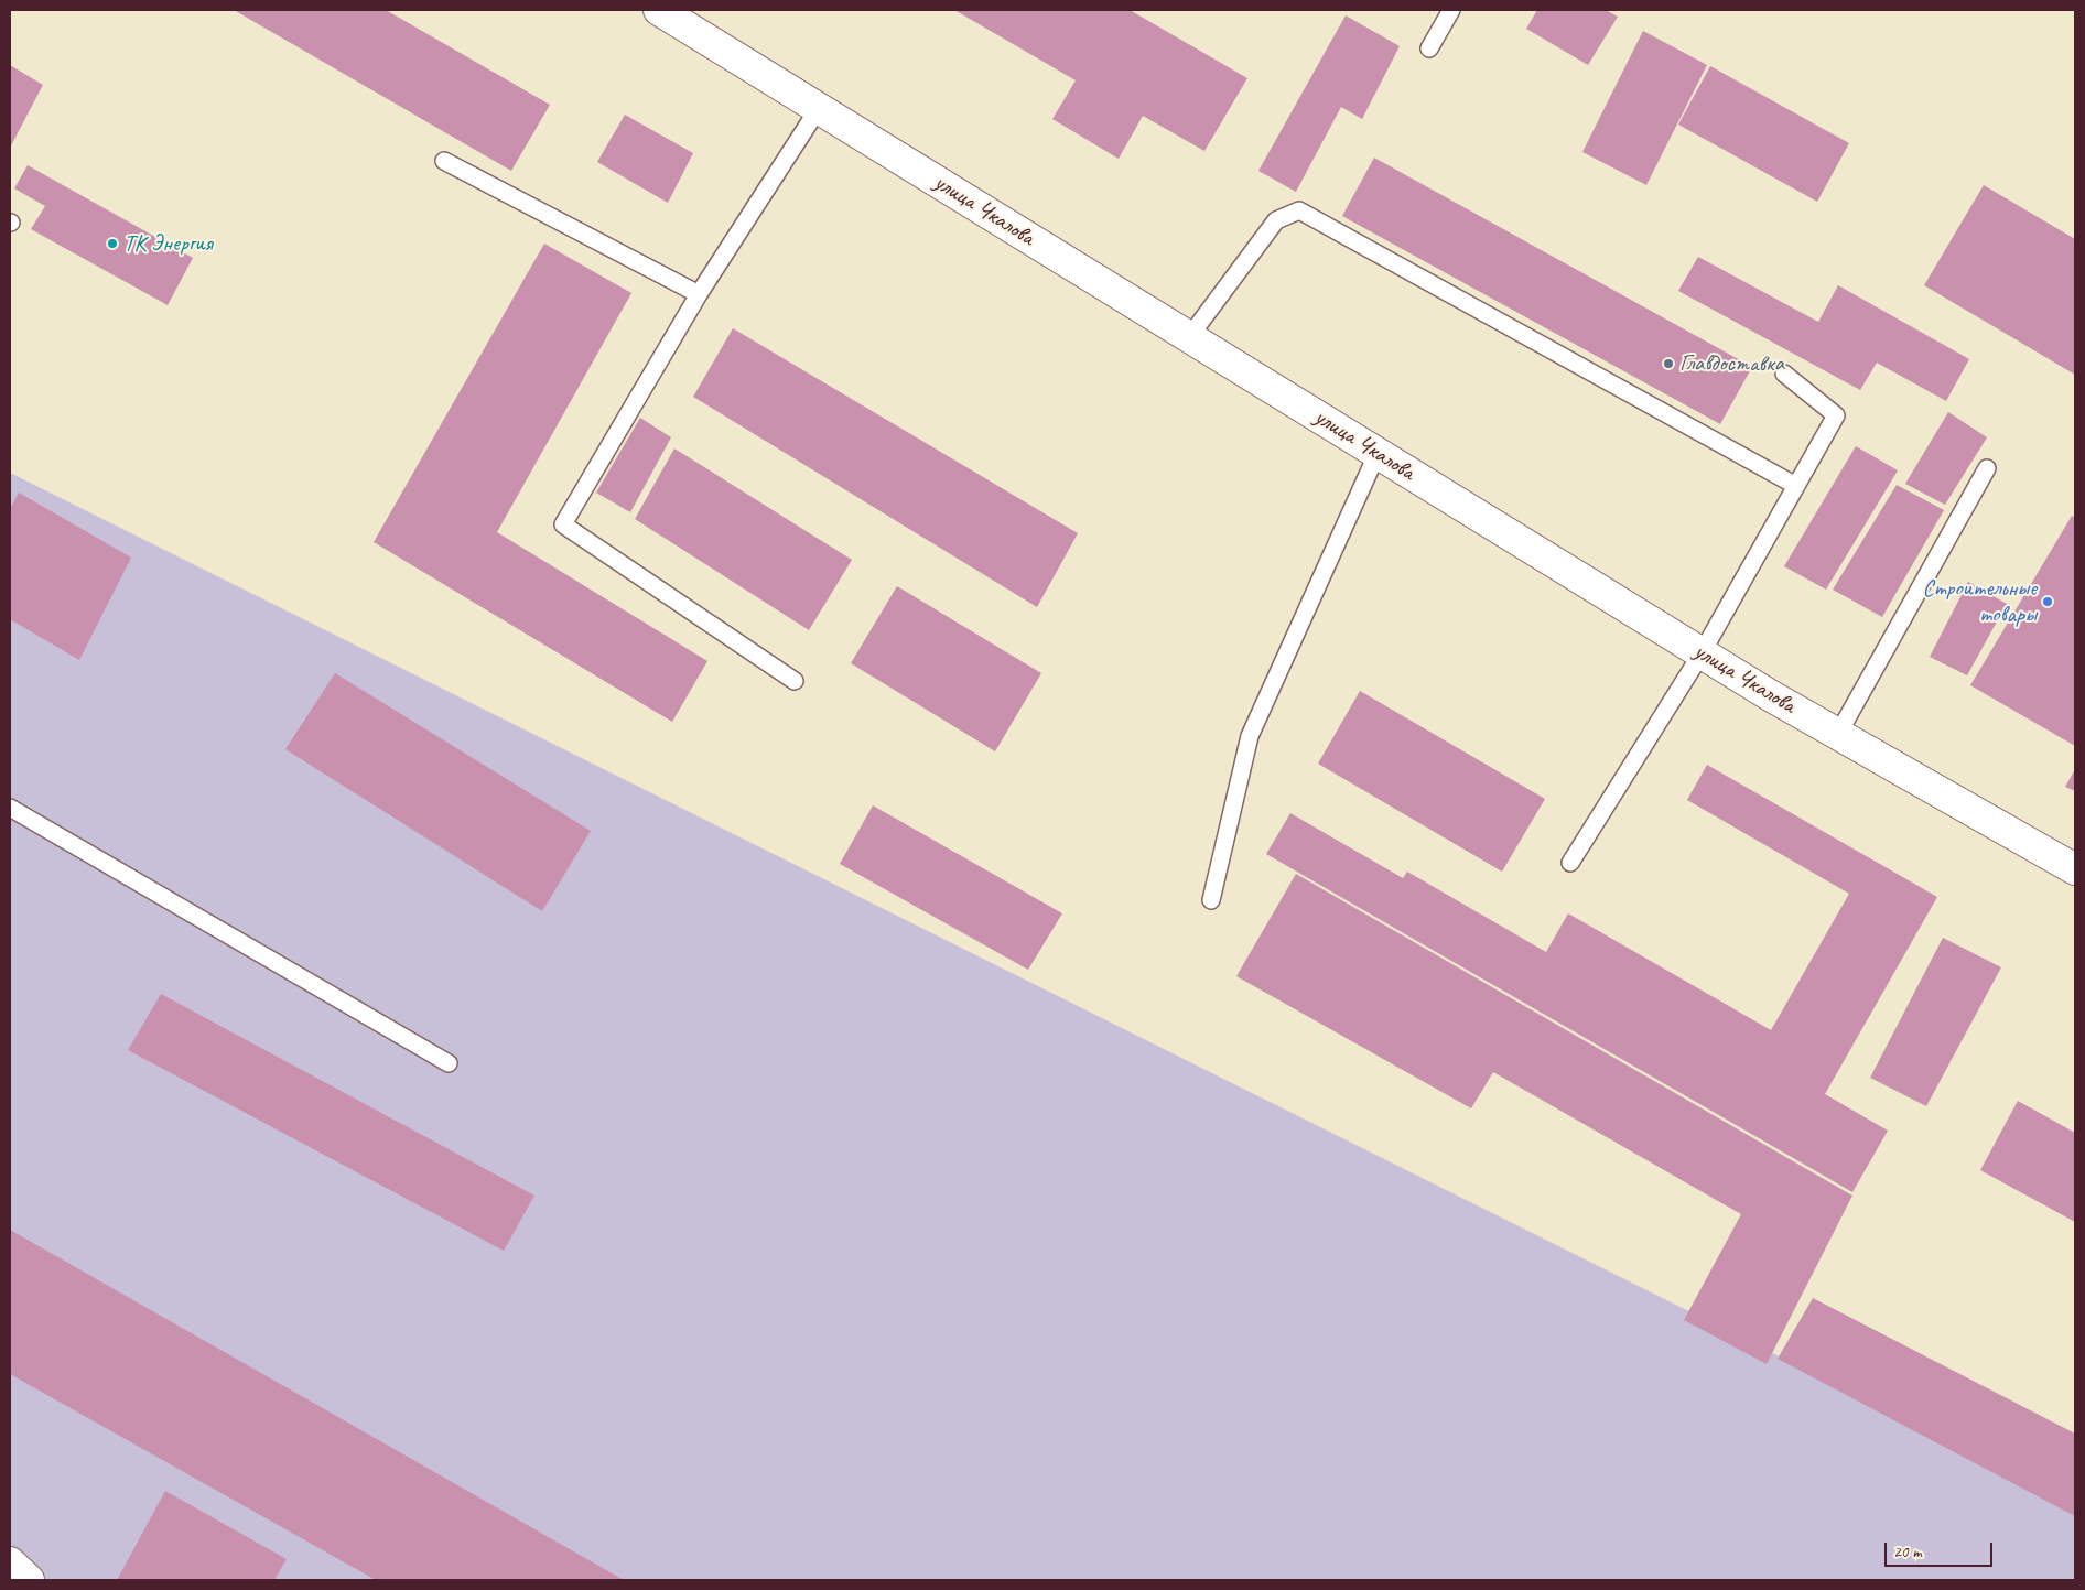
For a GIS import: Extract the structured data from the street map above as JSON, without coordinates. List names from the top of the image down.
{
  "streets": {
    "street": ["улица Чкалова"]
  },
  "places": ["ТК Энергия", "Главдоставка", "Строительные товары"],
  "scale_bar": "20 m"
}
